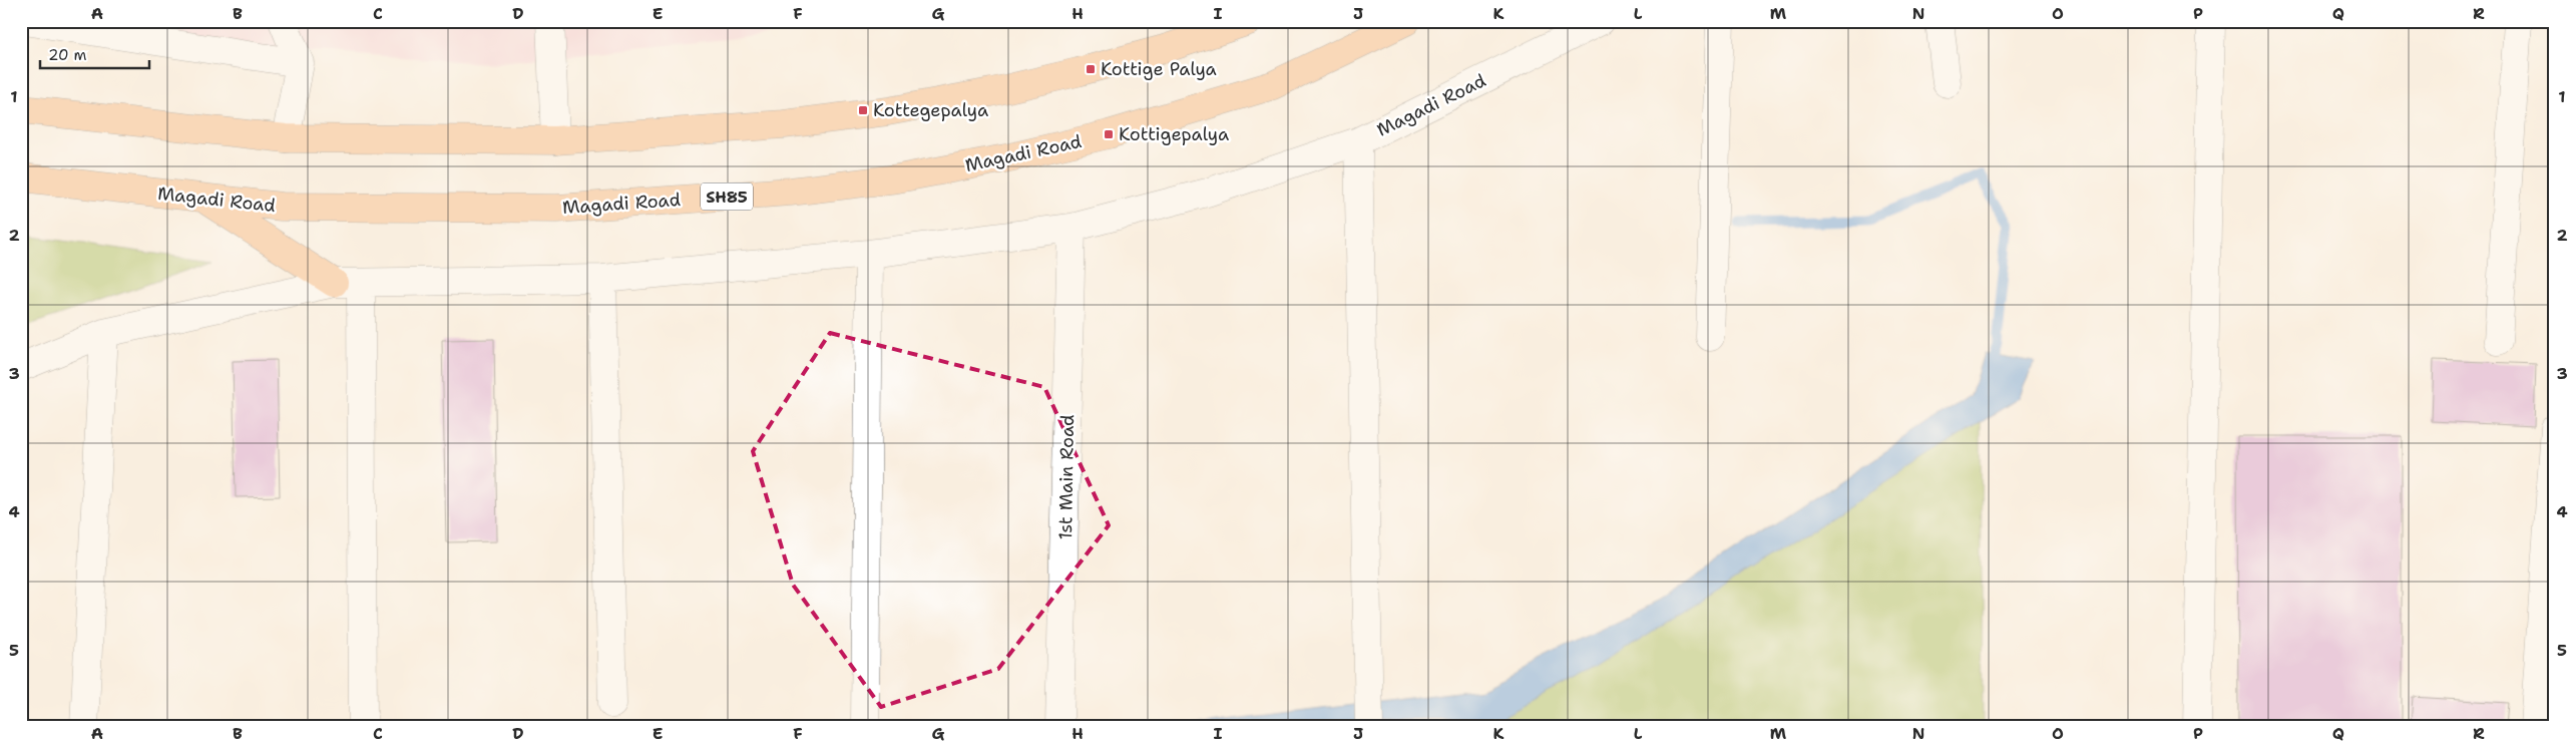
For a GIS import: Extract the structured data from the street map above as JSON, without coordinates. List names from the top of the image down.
{
  "streets": {
    "main road": ["Magadi Road", "SH85"],
    "street": ["1st Main Road"]
  },
  "crossings": [
    ["Magadi Road", "1st Main Road"]
  ],
  "places": {
    "transit": ["Kottige Palya", "Kottegepalya", "Kottigepalya"]
  },
  "scale_bar": "20 m",
  "grid": {
    "columns": [
      "A",
      "B",
      "C",
      "D",
      "E",
      "F",
      "G",
      "H",
      "I",
      "J",
      "K",
      "L",
      "M",
      "N",
      "O",
      "P",
      "Q",
      "R"
    ],
    "rows": [
      "1",
      "2",
      "3",
      "4",
      "5"
    ]
  }
}
